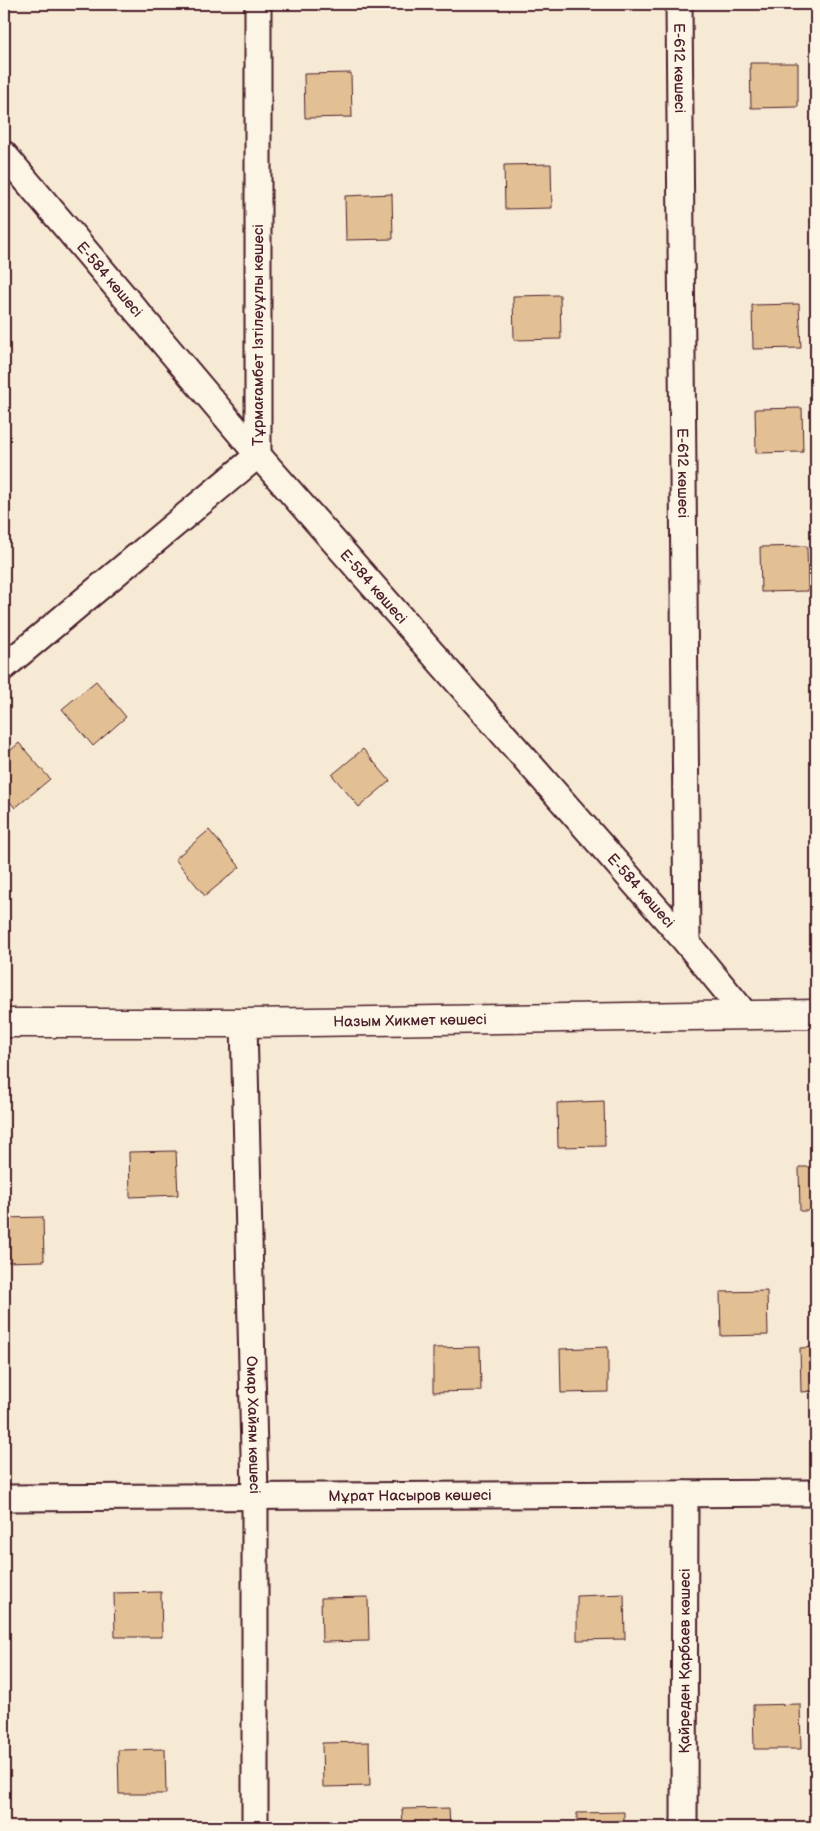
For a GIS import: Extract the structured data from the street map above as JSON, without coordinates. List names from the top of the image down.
{
  "streets": {
    "street": [
      "Е-612 көшесі",
      "Е-584 көшесі",
      "Тұрмағамбет Ізтілеуұлы көшесі",
      "Назым Хикмет көшесі",
      "Омар Хайям көшесі",
      "Мұрат Насыров көшесі",
      "Қайреден Қарбаев көшесі"
    ]
  },
  "crossings": [
    ["Е-612 көшесі", "Е-584 көшесі"],
    ["Е-584 көшесі", "Тұрмағамбет Ізтілеуұлы көшесі"],
    ["Е-584 көшесі", "Назым Хикмет көшесі"],
    ["Назым Хикмет көшесі", "Омар Хайям көшесі"],
    ["Омар Хайям көшесі", "Мұрат Насыров көшесі"],
    ["Мұрат Насыров көшесі", "Қайреден Қарбаев көшесі"]
  ]
}
